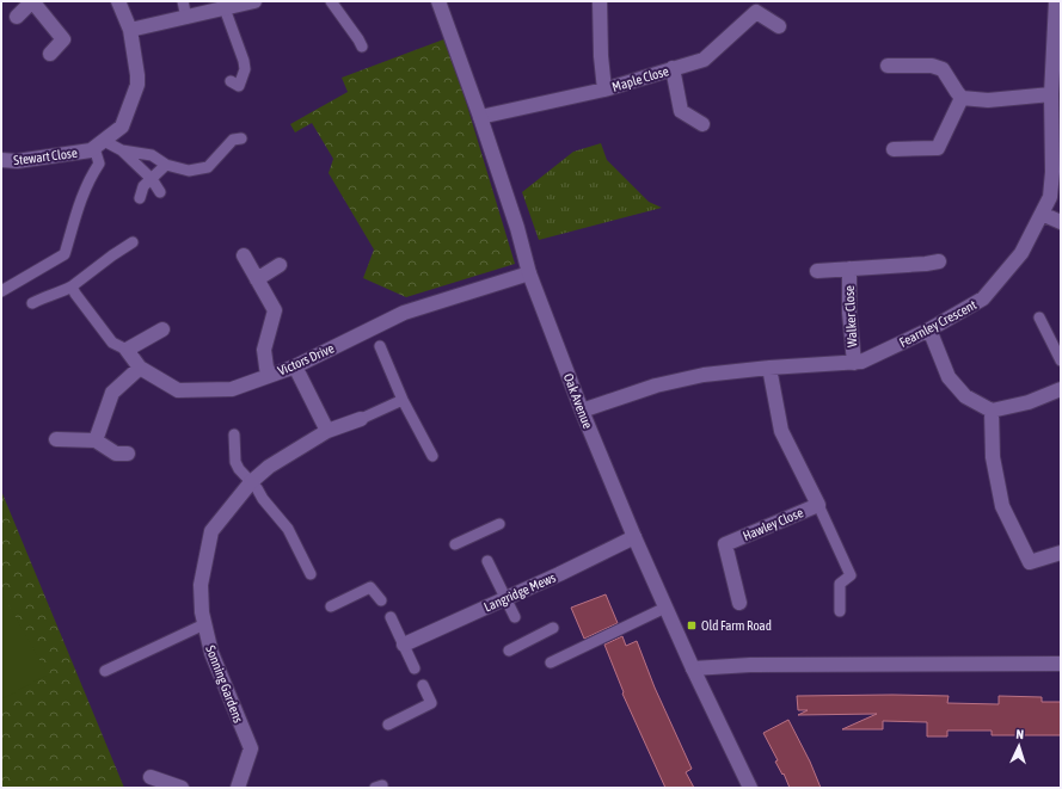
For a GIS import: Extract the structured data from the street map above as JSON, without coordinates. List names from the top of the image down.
{
  "streets": {
    "street": [
      "Maple Close",
      "Stewart Close",
      "Walker Close",
      "Fearnley Crescent",
      "Victors Drive",
      "Oak Avenue",
      "Hawley Close",
      "Langridge Mews",
      "Sonning Gardens"
    ]
  },
  "crossings": [
    ["Maple Close", "Oak Avenue"],
    ["Walker Close", "Fearnley Crescent"],
    ["Fearnley Crescent", "Oak Avenue"],
    ["Fearnley Crescent", "Hawley Close"],
    ["Victors Drive", "Oak Avenue"],
    ["Oak Avenue", "Langridge Mews"]
  ],
  "places": {
    "transit": ["Old Farm Road"]
  },
  "north": "top"
}
